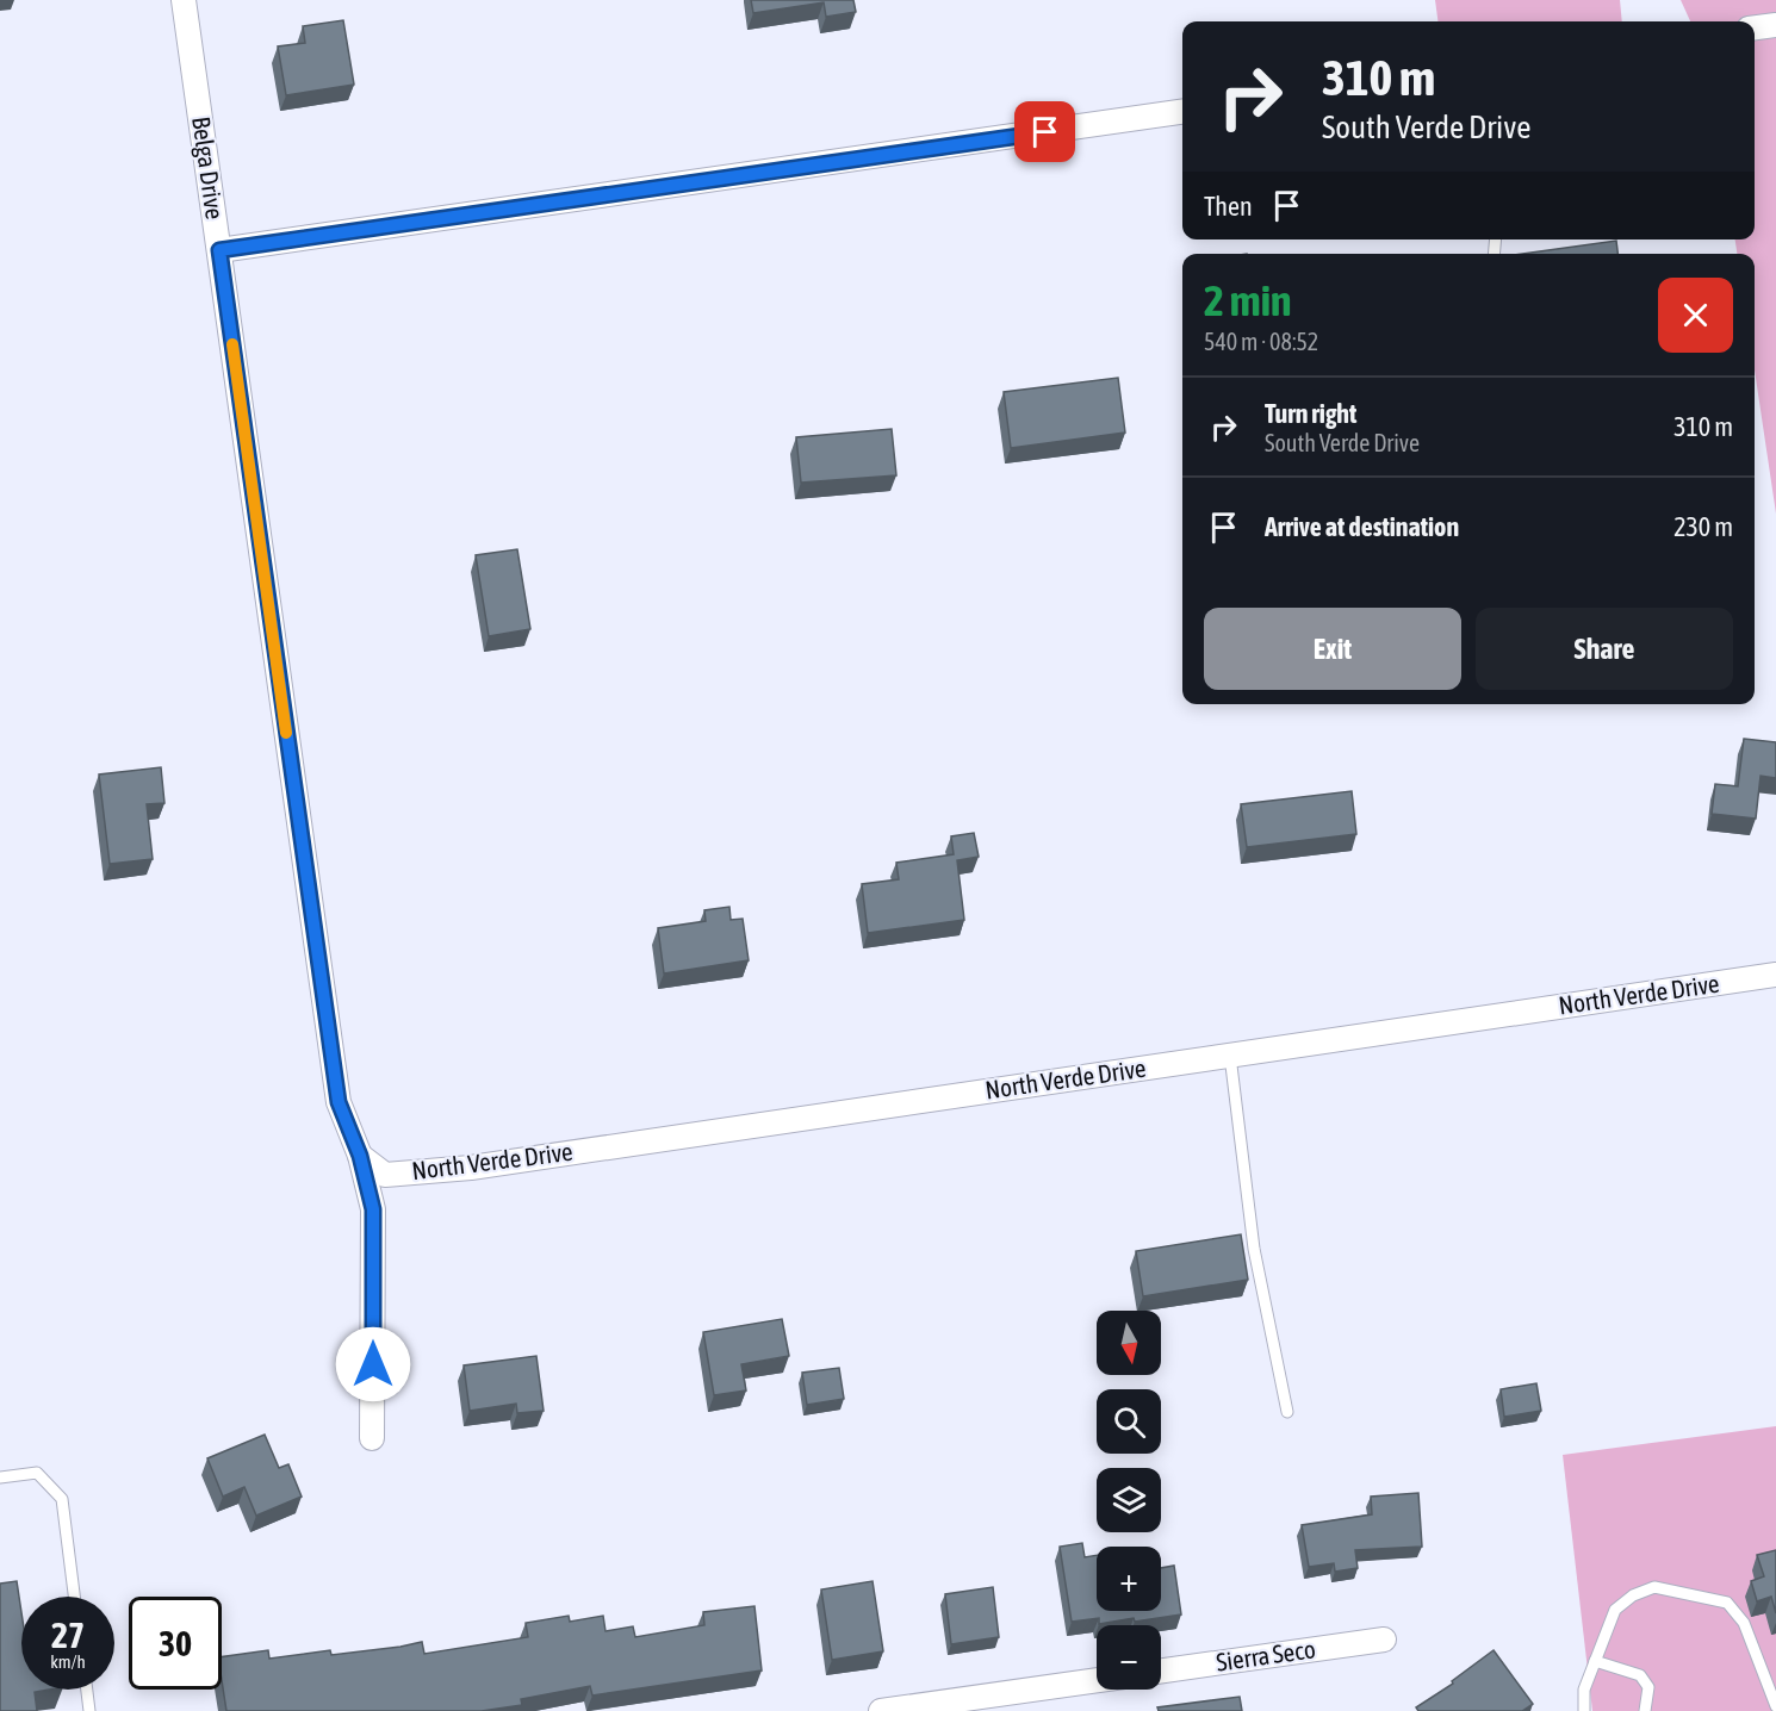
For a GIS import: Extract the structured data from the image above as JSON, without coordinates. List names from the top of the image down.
{
  "streets": {
    "street": ["Belga Drive", "North Verde Drive", "Sierra Seco"]
  },
  "crossings": [
    ["Belga Drive", "North Verde Drive"]
  ],
  "north": "bottom",
  "page": {
    "turn": ["310 m", "South Verde Drive"],
    "then": "Then",
    "heading": ["2 min", "540 m · 08:52"],
    "list": [
      {
        "name": "Turn right",
        "note": "South Verde Drive",
        "value": "310 m"
      },
      {
        "name": "Arrive at destination",
        "value": "230 m"
      }
    ],
    "buttons": ["Exit", "Share"],
    "map_buttons": ["+", "−"],
    "speed": "27 km/h",
    "limit": "30"
  }
}
